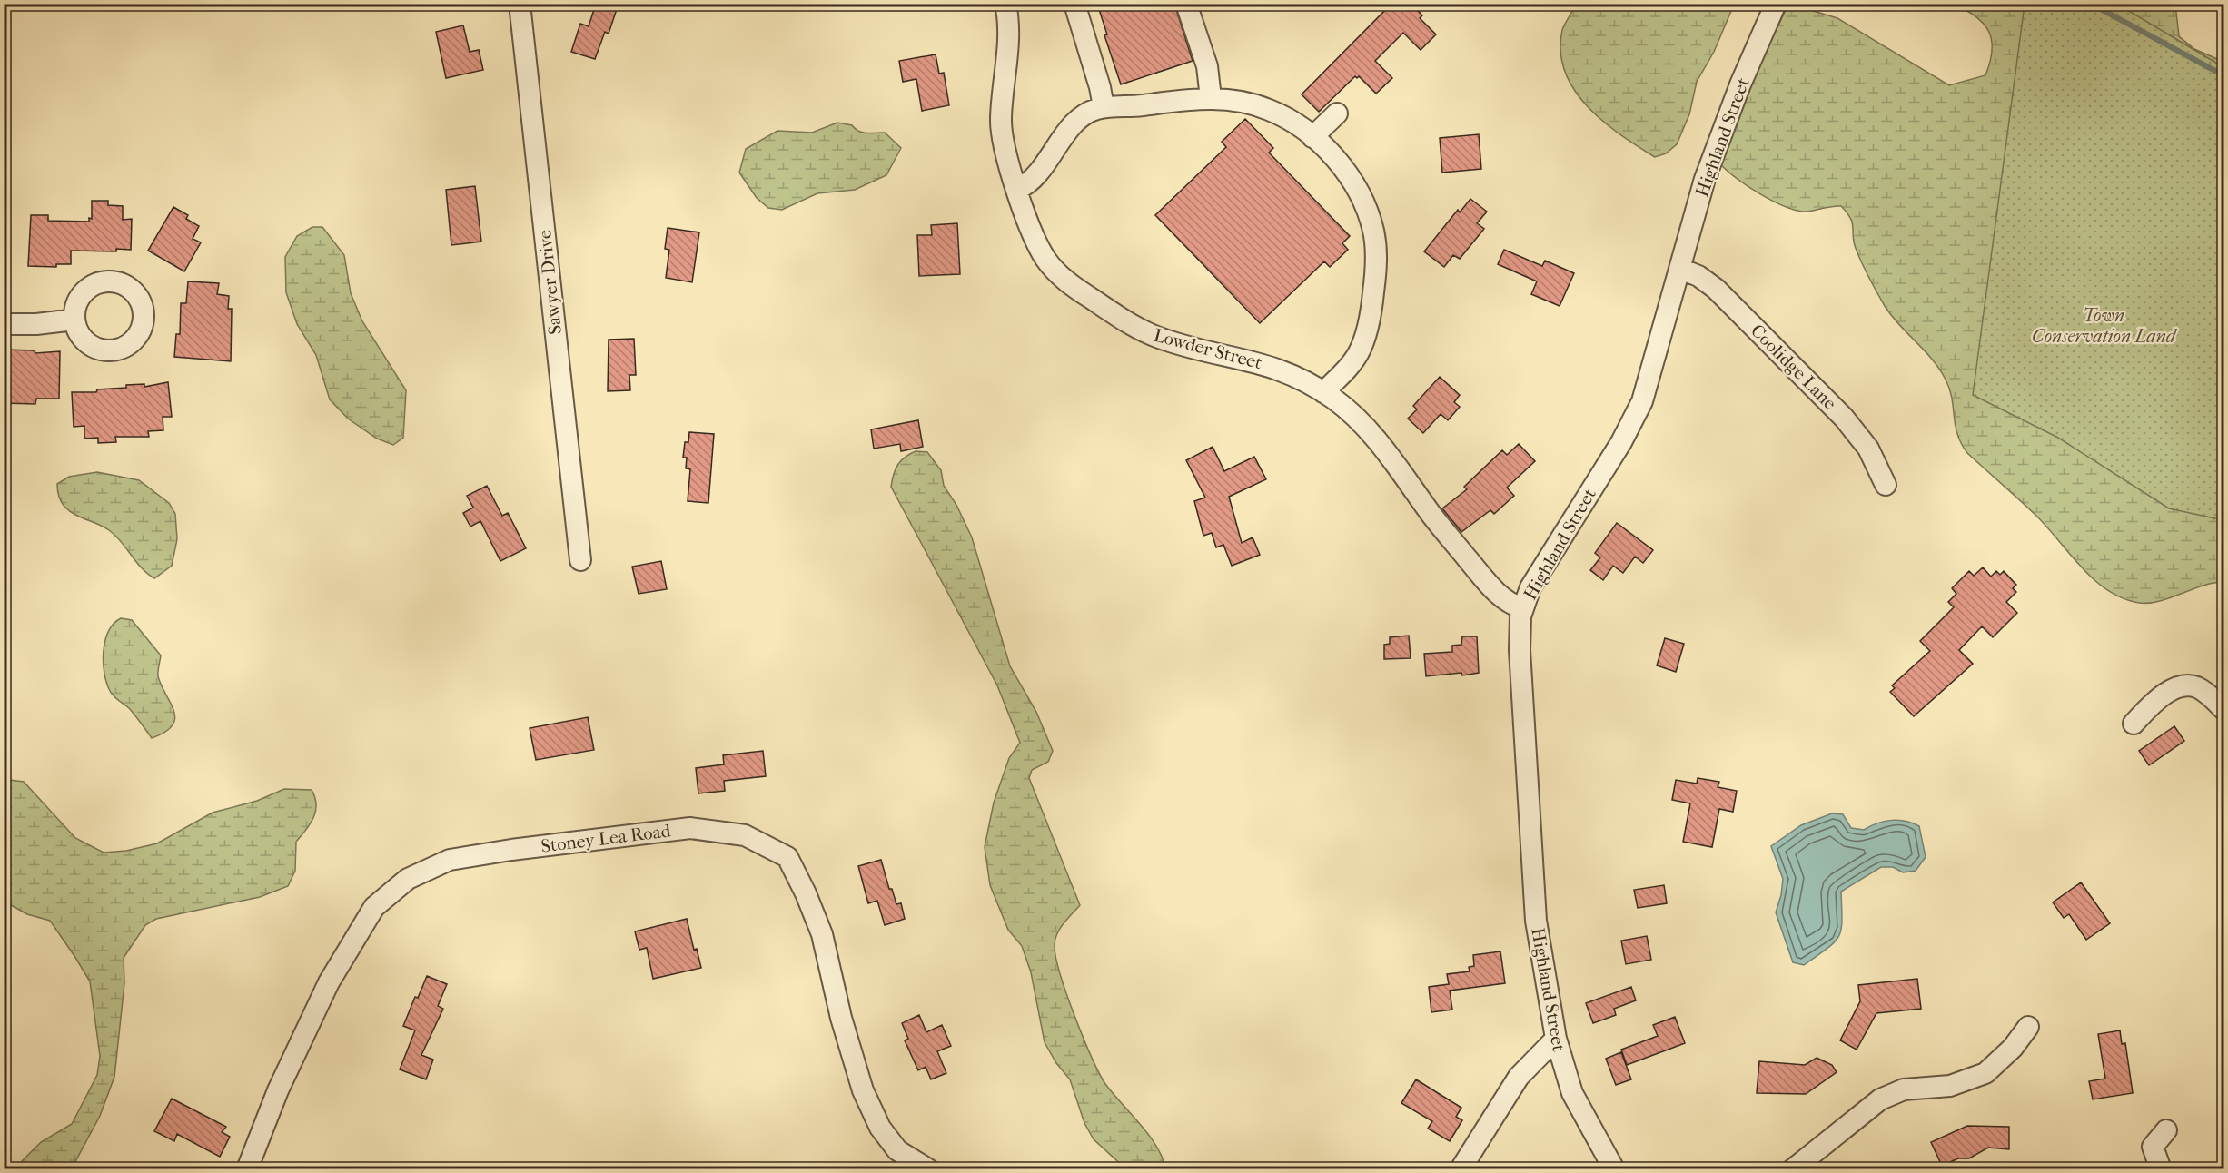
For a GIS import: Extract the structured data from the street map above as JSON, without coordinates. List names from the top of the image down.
{
  "streets": {
    "street": [
      "Highland Street",
      "Sawyer Drive",
      "Lowder Street",
      "Coolidge Lane",
      "Stoney Lea Road"
    ]
  },
  "crossings": [
    ["Highland Street", "Lowder Street"],
    ["Highland Street", "Coolidge Lane"]
  ],
  "parks": ["Town Conservation Land"]
}
